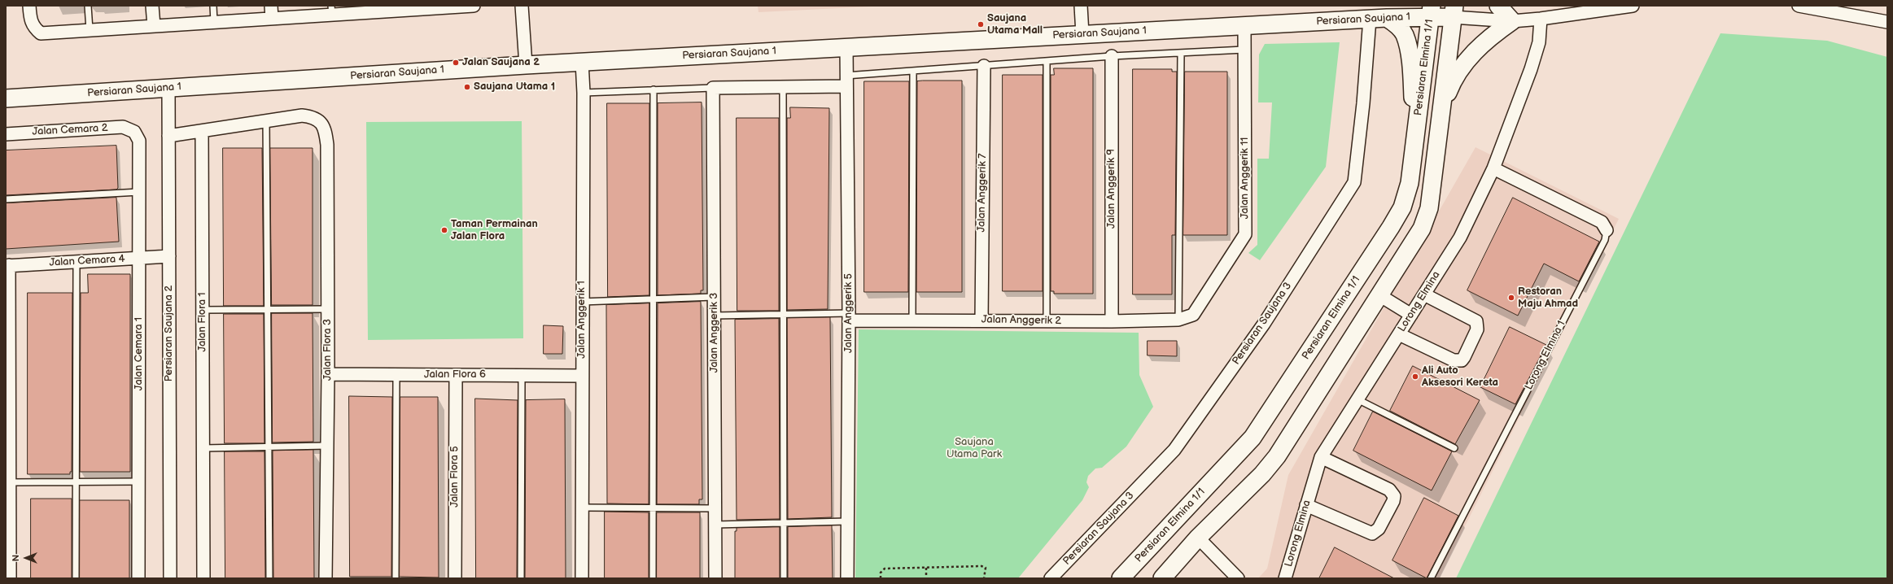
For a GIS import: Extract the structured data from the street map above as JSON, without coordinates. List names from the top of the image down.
{
  "streets": {
    "main road": ["Persiaran Saujana 1", "Persiaran Elmina 1/1"],
    "street": [
      "Jalan Cemara 2",
      "Jalan Anggerik 11",
      "Jalan Anggerik 9",
      "Jalan Anggerik 7",
      "Jalan Cemara 4",
      "Lorong Elmina",
      "Jalan Anggerik 5",
      "Jalan Anggerik 1",
      "Jalan Anggerik 2",
      "Jalan Flora 1",
      "Persiaran Saujana 3",
      "Jalan Anggerik 3",
      "Persiaran Saujana 2",
      "Jalan Flora 3",
      "Jalan Cemara 1",
      "Lorong Elmina 1",
      "Jalan Flora 6",
      "Jalan Flora 5"
    ]
  },
  "crossings": [
    ["Persiaran Saujana 1", "Persiaran Elmina 1/1"],
    ["Persiaran Saujana 1", "Jalan Anggerik 11"],
    ["Persiaran Saujana 1", "Jalan Anggerik 5"],
    ["Persiaran Saujana 1", "Jalan Anggerik 1"],
    ["Persiaran Saujana 1", "Persiaran Saujana 3"],
    ["Persiaran Saujana 1", "Persiaran Saujana 2"],
    ["Jalan Cemara 2", "Jalan Cemara 1"],
    ["Jalan Anggerik 11", "Jalan Anggerik 2"],
    ["Jalan Anggerik 9", "Jalan Anggerik 2"],
    ["Jalan Anggerik 7", "Jalan Anggerik 2"],
    ["Jalan Cemara 4", "Persiaran Saujana 2"],
    ["Jalan Cemara 4", "Jalan Cemara 1"],
    ["Lorong Elmina", "Lorong Elmina 1"],
    ["Jalan Anggerik 5", "Jalan Anggerik 2"],
    ["Jalan Anggerik 1", "Jalan Flora 6"],
    ["Jalan Flora 3", "Jalan Flora 6"],
    ["Jalan Flora 6", "Jalan Flora 5"]
  ],
  "parks": ["Saujana Utama Park"],
  "places": [
    "Saujana Utama Mall",
    "Jalan Saujana 2",
    "Saujana Utama 1",
    "Taman Permainan Jalan Flora",
    "Restoran Maju Ahmad",
    "Ali Auto Aksesori Kereta"
  ],
  "north": "left"
}
